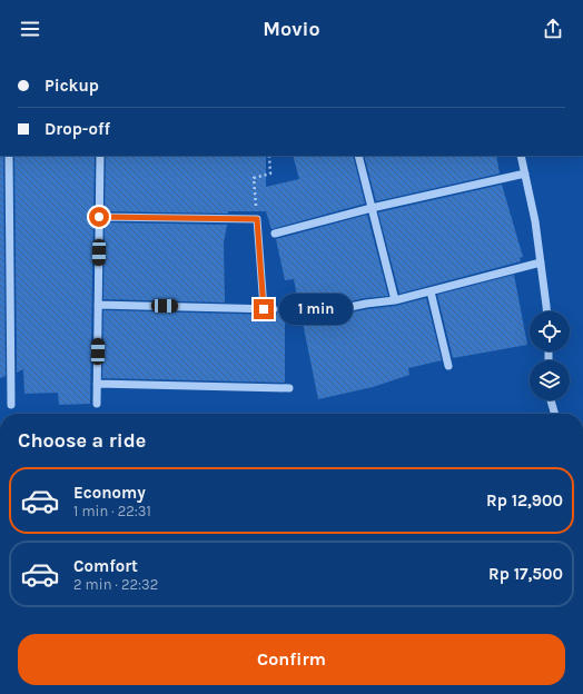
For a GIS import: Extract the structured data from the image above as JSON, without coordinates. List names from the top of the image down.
{
  "page": {
    "header": "Movio",
    "banner": ["Pickup", "Drop-off"],
    "bubble": "1 min",
    "heading": "Choose a ride",
    "list": [
      {
        "name": "Economy",
        "note": "1 min · 22:31",
        "value": "Rp 12,900"
      },
      {
        "name": "Comfort",
        "note": "2 min · 22:32",
        "value": "Rp 17,500"
      }
    ],
    "buttons": "Confirm"
  }
}
